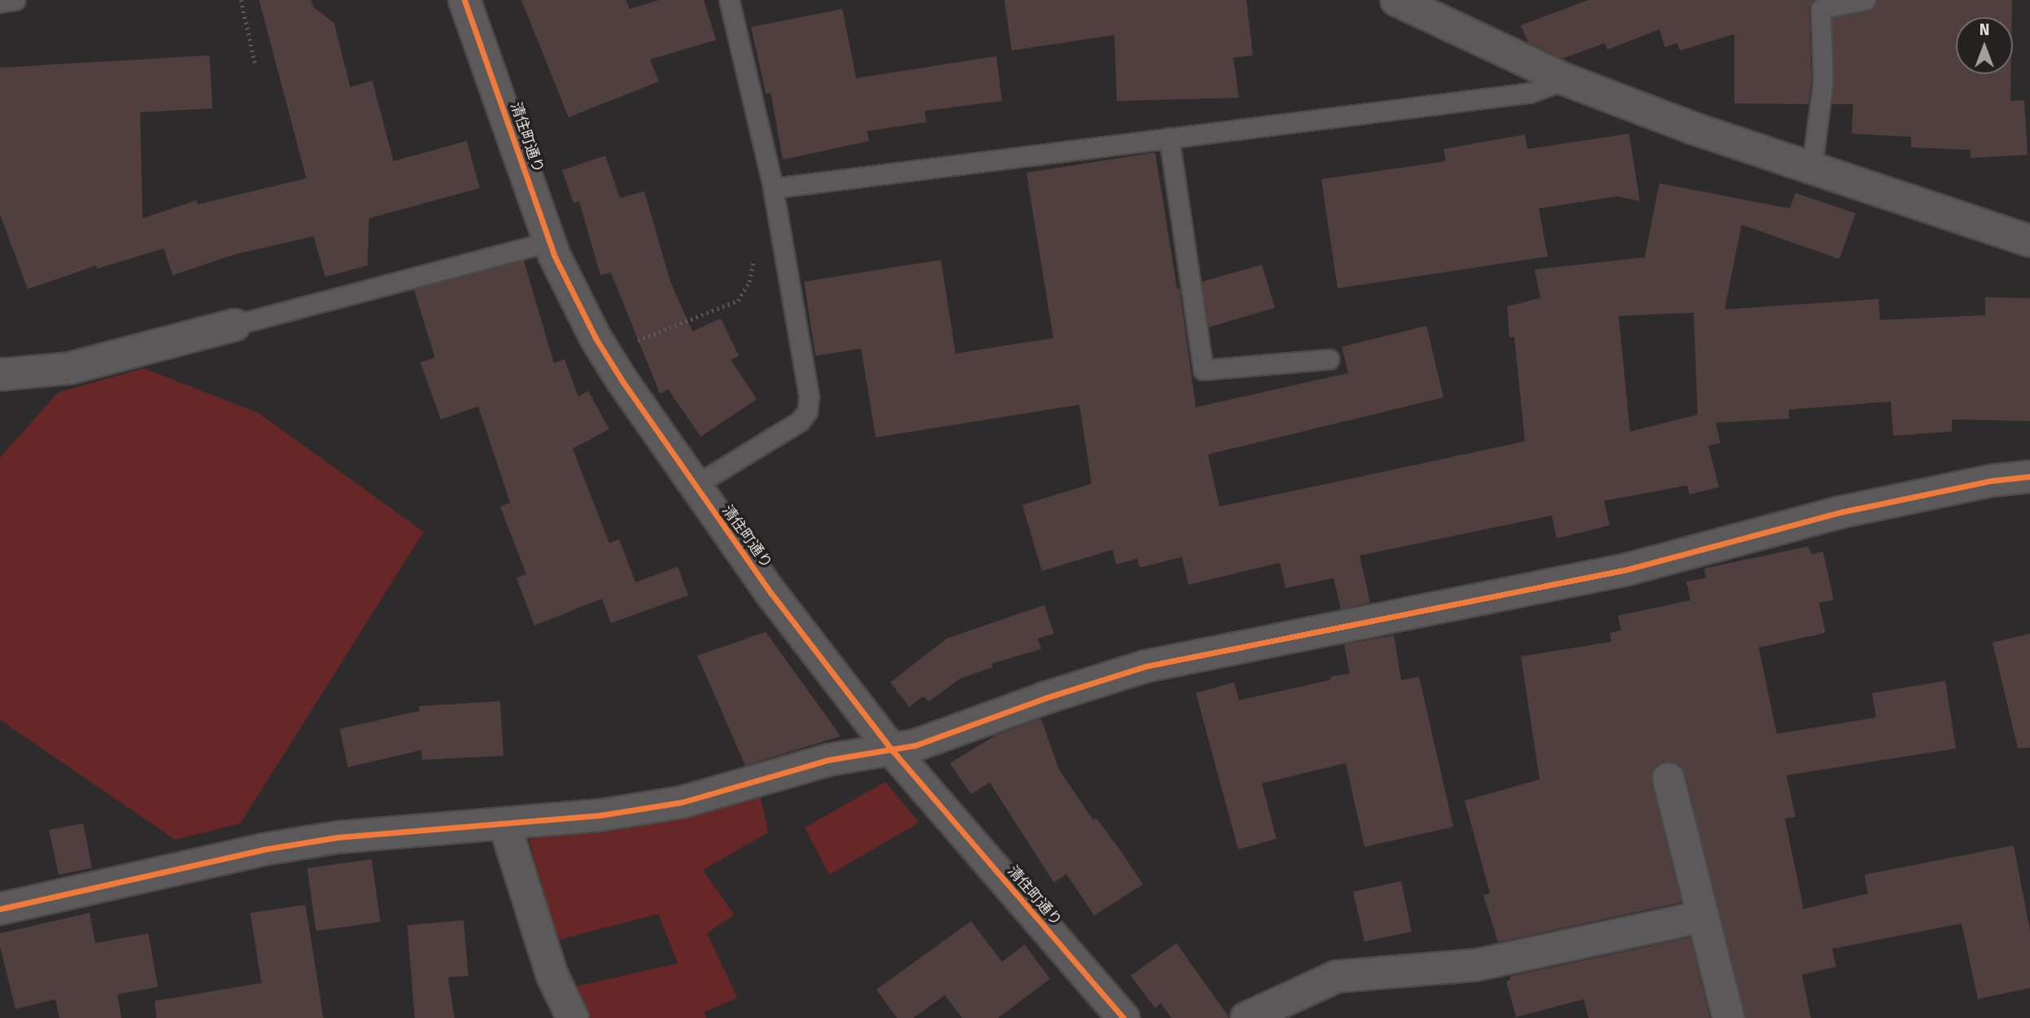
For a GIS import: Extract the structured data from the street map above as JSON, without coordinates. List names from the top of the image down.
{
  "streets": {
    "street": ["清住町通り"]
  },
  "north": "top"
}
